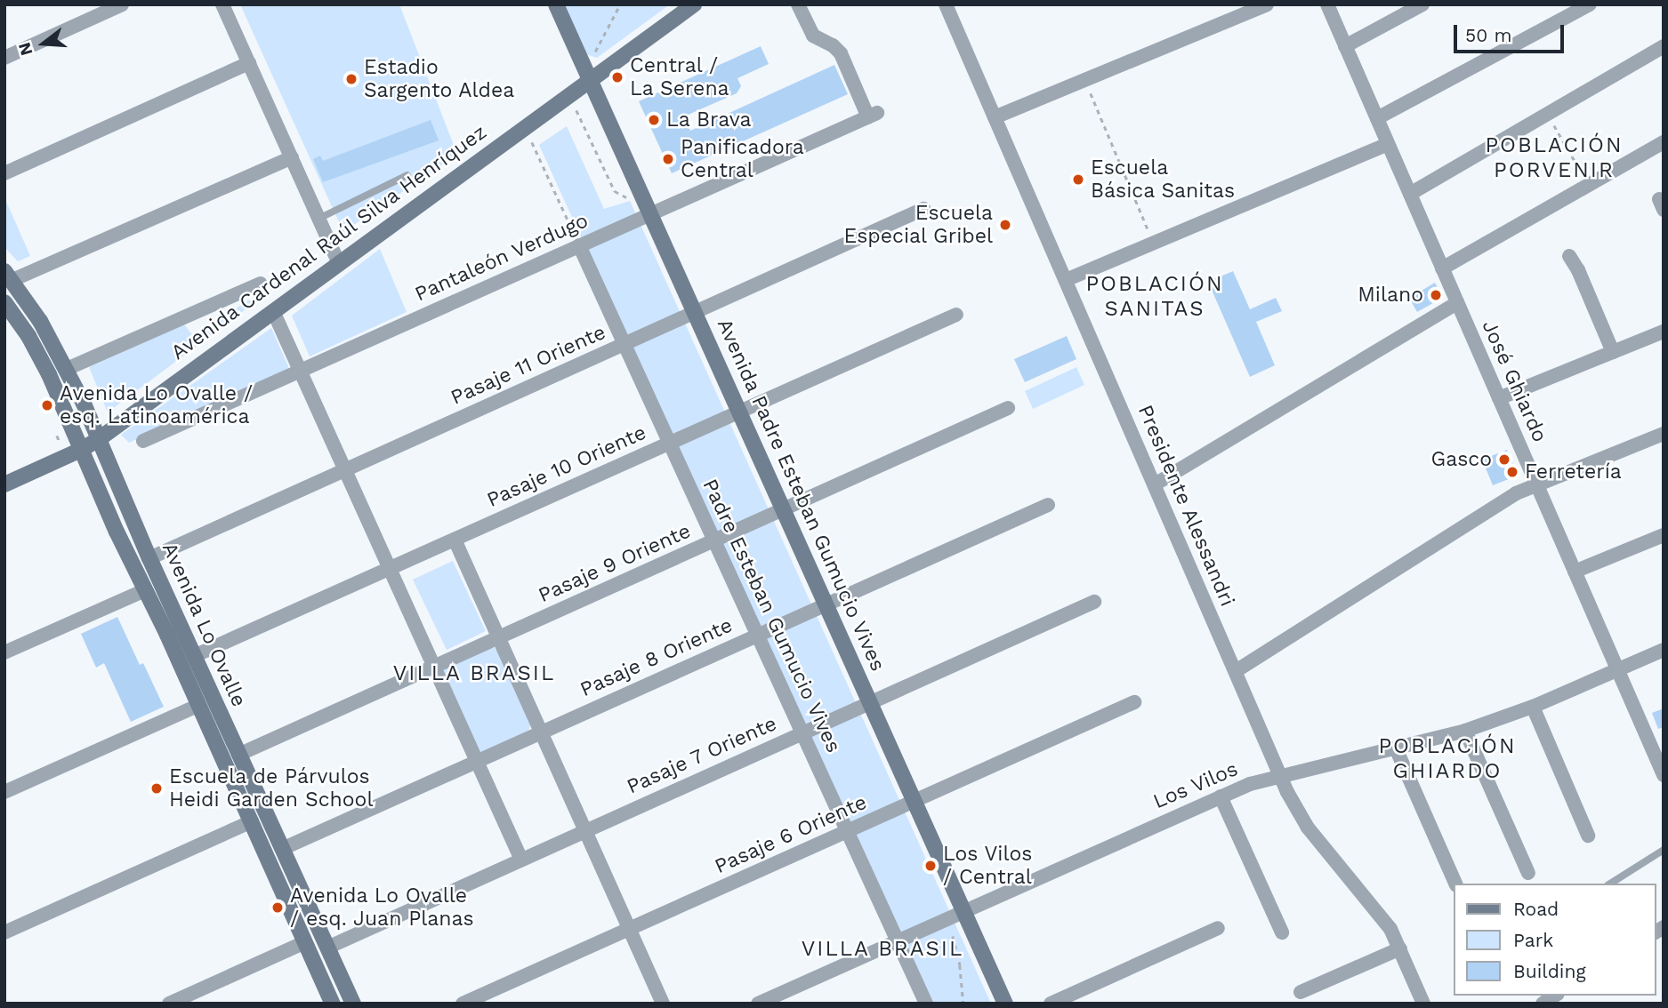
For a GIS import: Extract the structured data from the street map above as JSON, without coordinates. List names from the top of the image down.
{
  "streets": {
    "main road": ["Avenida Cardenal Raúl Silva Henríquez", "Avenida Padre Esteban Gumucio Vives", "Avenida Lo Ovalle"],
    "street": [
      "Pantaleón Verdugo",
      "Pasaje 11 Oriente",
      "José Ghiardo",
      "Pasaje 10 Oriente",
      "Presidente Alessandri",
      "Pasaje 9 Oriente",
      "Padre Esteban Gumucio Vives",
      "Pasaje 8 Oriente",
      "Pasaje 7 Oriente",
      "Los Vilos",
      "Pasaje 6 Oriente"
    ]
  },
  "crossings": [
    ["Avenida Cardenal Raúl Silva Henríquez", "Avenida Padre Esteban Gumucio Vives"],
    ["Avenida Cardenal Raúl Silva Henríquez", "Avenida Lo Ovalle"],
    ["Pantaleón Verdugo", "Avenida Padre Esteban Gumucio Vives"],
    ["Pantaleón Verdugo", "Padre Esteban Gumucio Vives"],
    ["Pasaje 11 Oriente", "Avenida Padre Esteban Gumucio Vives"],
    ["Pasaje 11 Oriente", "Padre Esteban Gumucio Vives"],
    ["Pasaje 11 Oriente", "Avenida Lo Ovalle"],
    ["José Ghiardo", "Los Vilos"],
    ["Pasaje 10 Oriente", "Avenida Padre Esteban Gumucio Vives"],
    ["Pasaje 10 Oriente", "Padre Esteban Gumucio Vives"],
    ["Pasaje 10 Oriente", "Avenida Lo Ovalle"],
    ["Avenida Padre Esteban Gumucio Vives", "Pasaje 9 Oriente"],
    ["Avenida Padre Esteban Gumucio Vives", "Pasaje 8 Oriente"],
    ["Avenida Padre Esteban Gumucio Vives", "Pasaje 7 Oriente"],
    ["Avenida Padre Esteban Gumucio Vives", "Los Vilos"],
    ["Avenida Padre Esteban Gumucio Vives", "Pasaje 6 Oriente"],
    ["Presidente Alessandri", "Los Vilos"],
    ["Pasaje 9 Oriente", "Padre Esteban Gumucio Vives"],
    ["Pasaje 9 Oriente", "Avenida Lo Ovalle"],
    ["Padre Esteban Gumucio Vives", "Pasaje 8 Oriente"],
    ["Padre Esteban Gumucio Vives", "Pasaje 7 Oriente"],
    ["Padre Esteban Gumucio Vives", "Los Vilos"],
    ["Padre Esteban Gumucio Vives", "Pasaje 6 Oriente"],
    ["Avenida Lo Ovalle", "Pasaje 8 Oriente"],
    ["Avenida Lo Ovalle", "Pasaje 7 Oriente"]
  ],
  "districts": [
    "POBLACIÓN PORVENIR",
    "POBLACIÓN SANITAS",
    "VILLA BRASIL",
    "POBLACIÓN GHIARDO",
    "VILLA BRASIL"
  ],
  "places": [
    "Central / La Serena",
    "Estadio Sargento Aldea",
    "La Brava",
    "Panificadora Central",
    "Escuela Básica Sanitas",
    "Escuela Especial Gribel",
    "Milano",
    "Avenida Lo Ovalle / esq. Latinoamérica",
    "Gasco",
    "Ferretería",
    "Escuela de Párvulos Heidi Garden School",
    "Los Vilos / Central",
    "Avenida Lo Ovalle / esq. Juan Planas"
  ],
  "legend": ["Road", "Park", "Building"],
  "scale_bar": "50 m",
  "north": "left"
}
